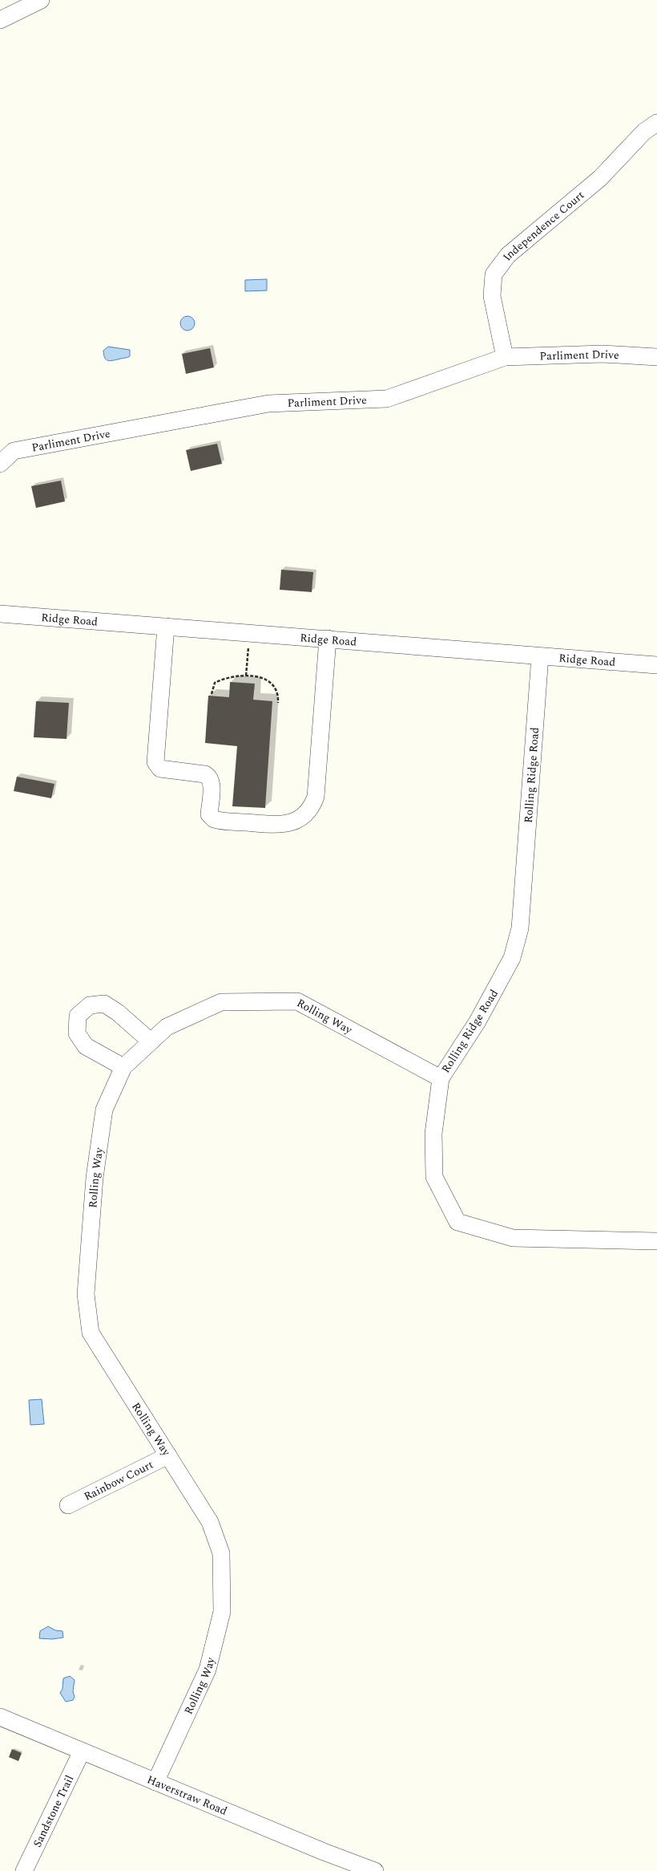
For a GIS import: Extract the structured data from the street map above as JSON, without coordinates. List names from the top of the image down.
{
  "streets": {
    "street": [
      "Independence Court",
      "Parliment Drive",
      "Ridge Road",
      "Rolling Ridge Road",
      "Rolling Way",
      "Rainbow Court",
      "Haverstraw Road",
      "Sandstone Trail"
    ]
  },
  "crossings": [
    ["Independence Court", "Parliment Drive"],
    ["Ridge Road", "Rolling Ridge Road"],
    ["Rolling Ridge Road", "Rolling Way"],
    ["Rolling Way", "Rainbow Court"],
    ["Rolling Way", "Haverstraw Road"],
    ["Haverstraw Road", "Sandstone Trail"]
  ]
}
